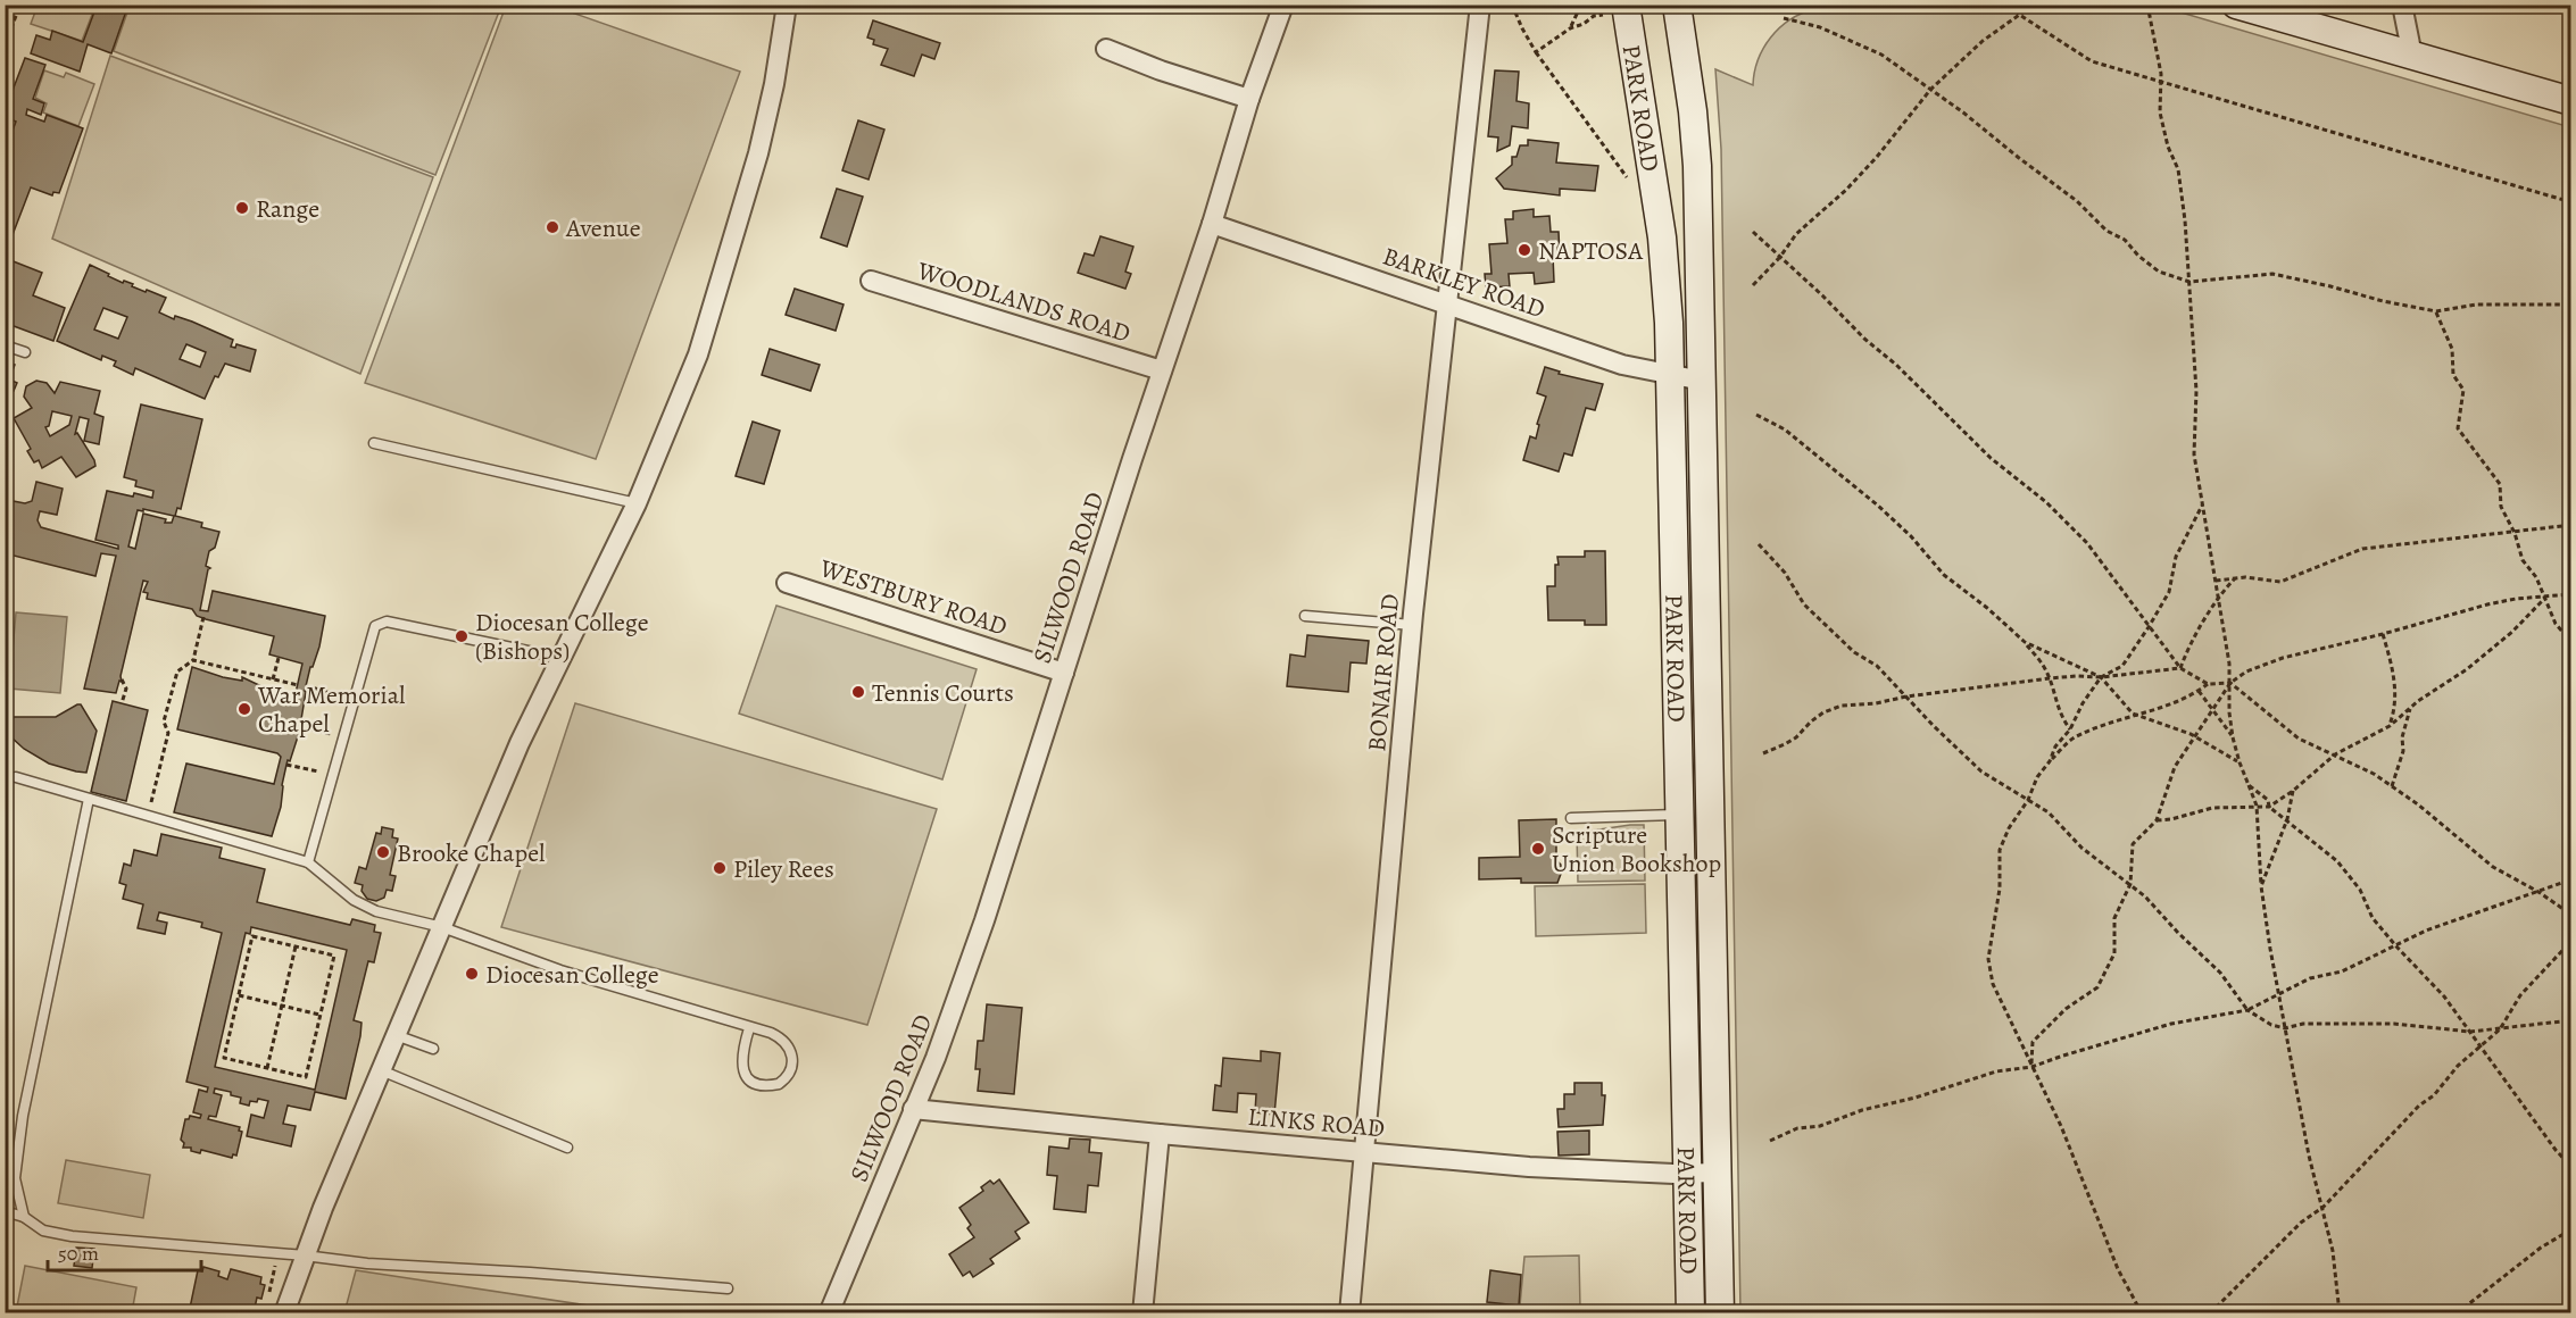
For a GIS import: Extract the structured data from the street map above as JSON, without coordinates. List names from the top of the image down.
{
  "streets": {
    "main road": ["PARK ROAD"],
    "street": [
      "BARKLEY ROAD",
      "WOODLANDS ROAD",
      "SILWOOD ROAD",
      "WESTBURY ROAD",
      "BONAIR ROAD",
      "LINKS ROAD"
    ]
  },
  "crossings": [
    ["PARK ROAD", "BARKLEY ROAD"],
    ["PARK ROAD", "LINKS ROAD"],
    ["BARKLEY ROAD", "SILWOOD ROAD"],
    ["BARKLEY ROAD", "BONAIR ROAD"],
    ["WOODLANDS ROAD", "SILWOOD ROAD"],
    ["SILWOOD ROAD", "WESTBURY ROAD"],
    ["SILWOOD ROAD", "LINKS ROAD"],
    ["BONAIR ROAD", "LINKS ROAD"]
  ],
  "places": [
    "Range",
    "Avenue",
    "NAPTOSA",
    "Diocesan College (Bishops)",
    "Tennis Courts",
    "War Memorial Chapel",
    "Scripture Union Bookshop",
    "Brooke Chapel",
    "Piley Rees",
    "Diocesan College"
  ],
  "scale_bar": "50 m"
}
